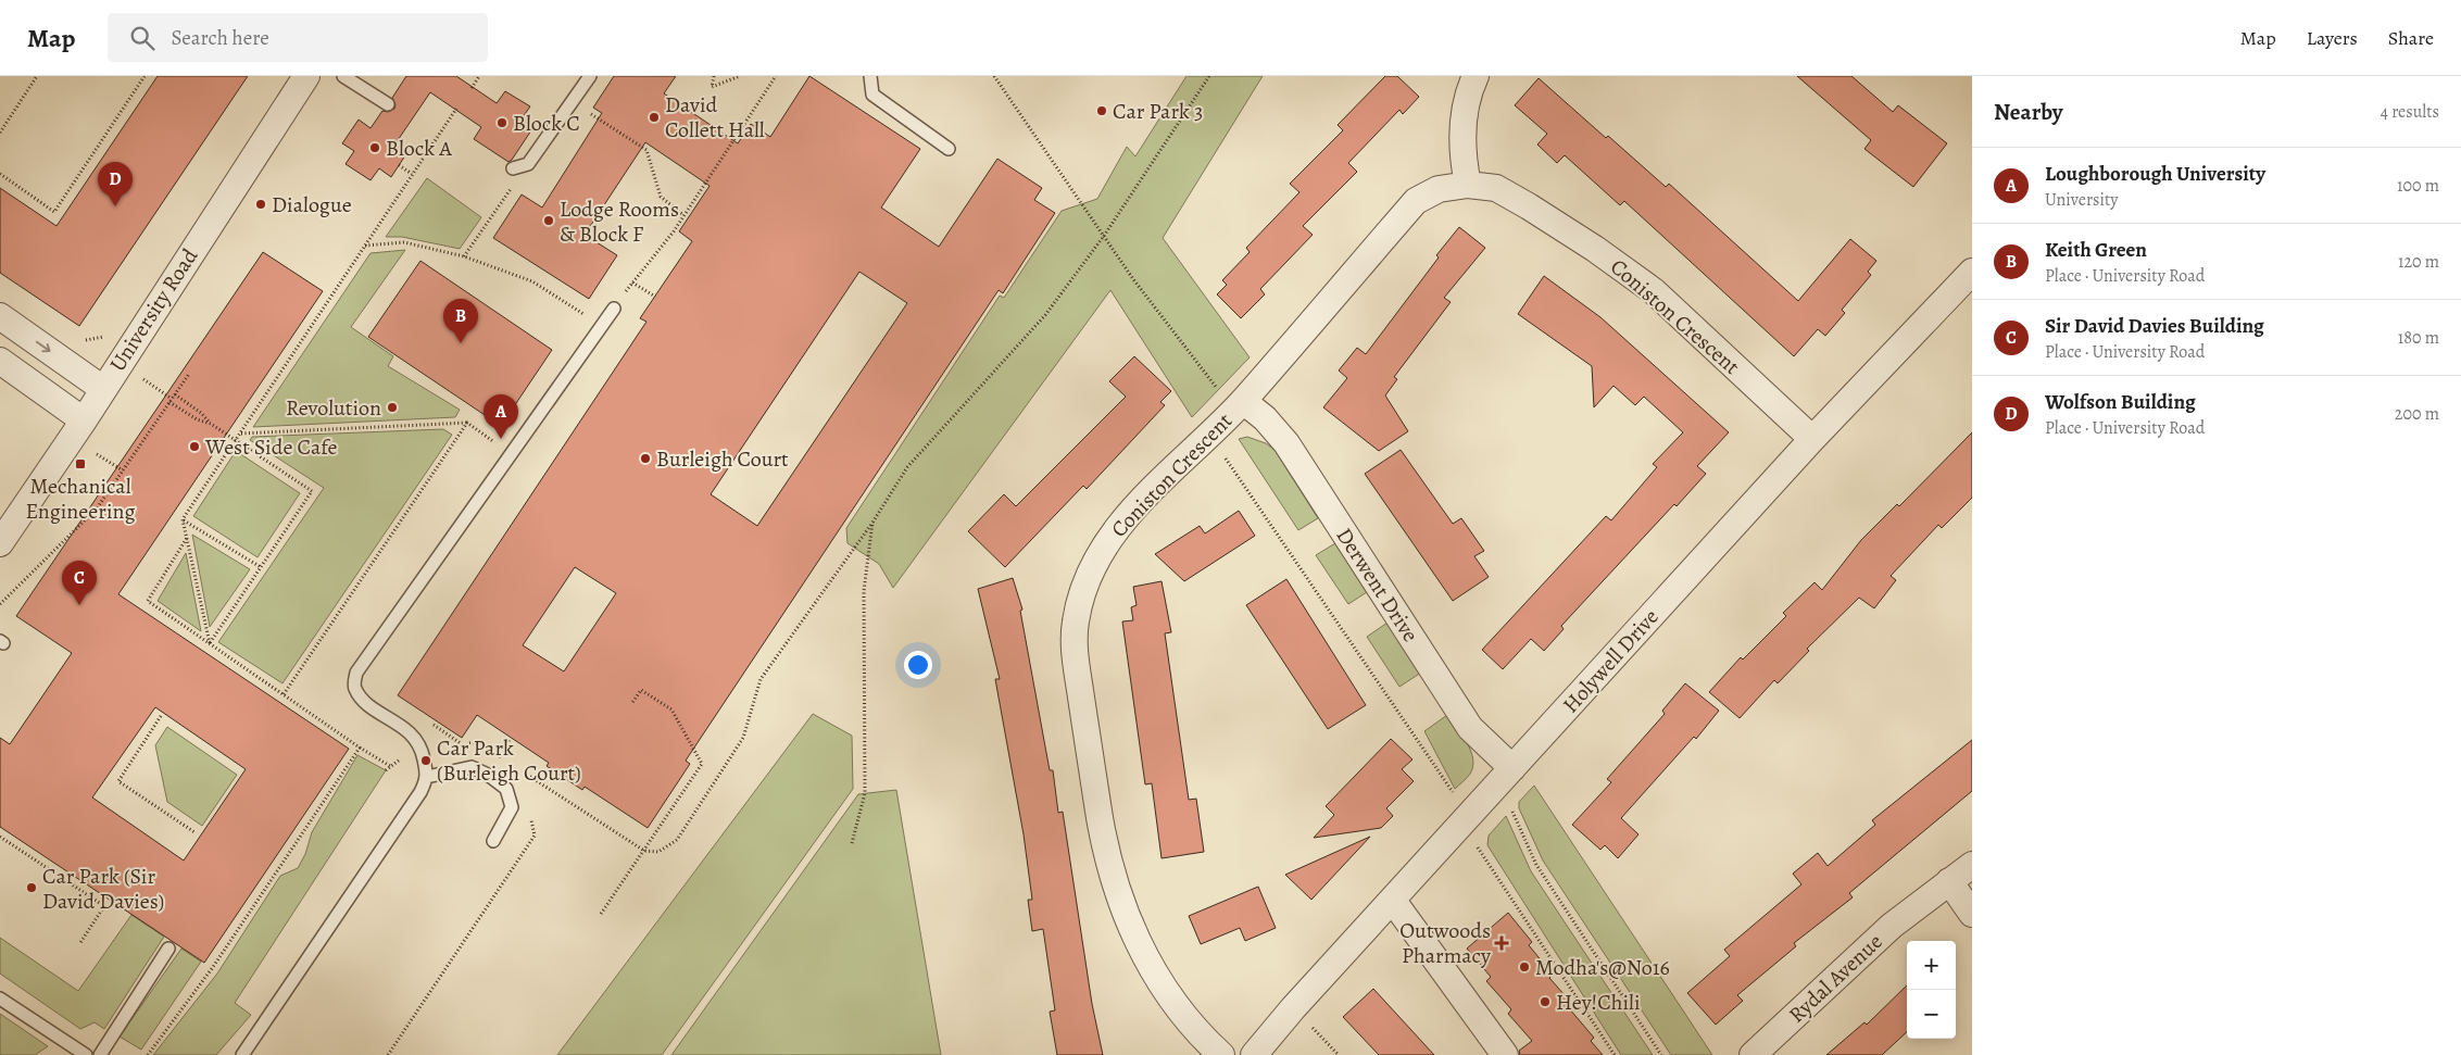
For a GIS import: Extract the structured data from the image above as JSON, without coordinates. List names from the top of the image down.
{
  "streets": {
    "street": [
      "University Road",
      "Coniston Crescent",
      "Derwent Drive",
      "Holywell Drive",
      "Rydal Avenue"
    ]
  },
  "crossings": [
    ["Coniston Crescent", "Derwent Drive"],
    ["Coniston Crescent", "Holywell Drive"],
    ["Derwent Drive", "Holywell Drive"]
  ],
  "places": {
    "other": [
      "Car Park 3",
      "David Collett Hall",
      "Block C",
      "Block A",
      "Dialogue",
      "Lodge Rooms & Block F",
      "Revolution",
      "West Side Cafe",
      "Burleigh Court",
      "Car Park (Burleigh Court)",
      "Car Park (Sir David Davies)",
      "Modha's@No16",
      "Hey!Chili"
    ],
    "transit": ["Mechanical Engineering"],
    "health": ["Outwoods Pharmacy"]
  },
  "page": {
    "header": "Map",
    "search": "Search here",
    "nav": ["Map", "Layers", "Share"],
    "heading": ["Nearby", "4 results"],
    "list": [
      {
        "mark": "A",
        "name": "Loughborough University",
        "note": "University",
        "value": "100 m"
      },
      {
        "mark": "B",
        "name": "Keith Green",
        "note": "Place · University Road",
        "value": "120 m"
      },
      {
        "mark": "C",
        "name": "Sir David Davies Building",
        "note": "Place · University Road",
        "value": "180 m"
      },
      {
        "mark": "D",
        "name": "Wolfson Building",
        "note": "Place · University Road",
        "value": "200 m"
      }
    ],
    "pins": [
      "D",
      "B",
      "A",
      "C"
    ],
    "map_buttons": ["+", "−"]
  }
}
